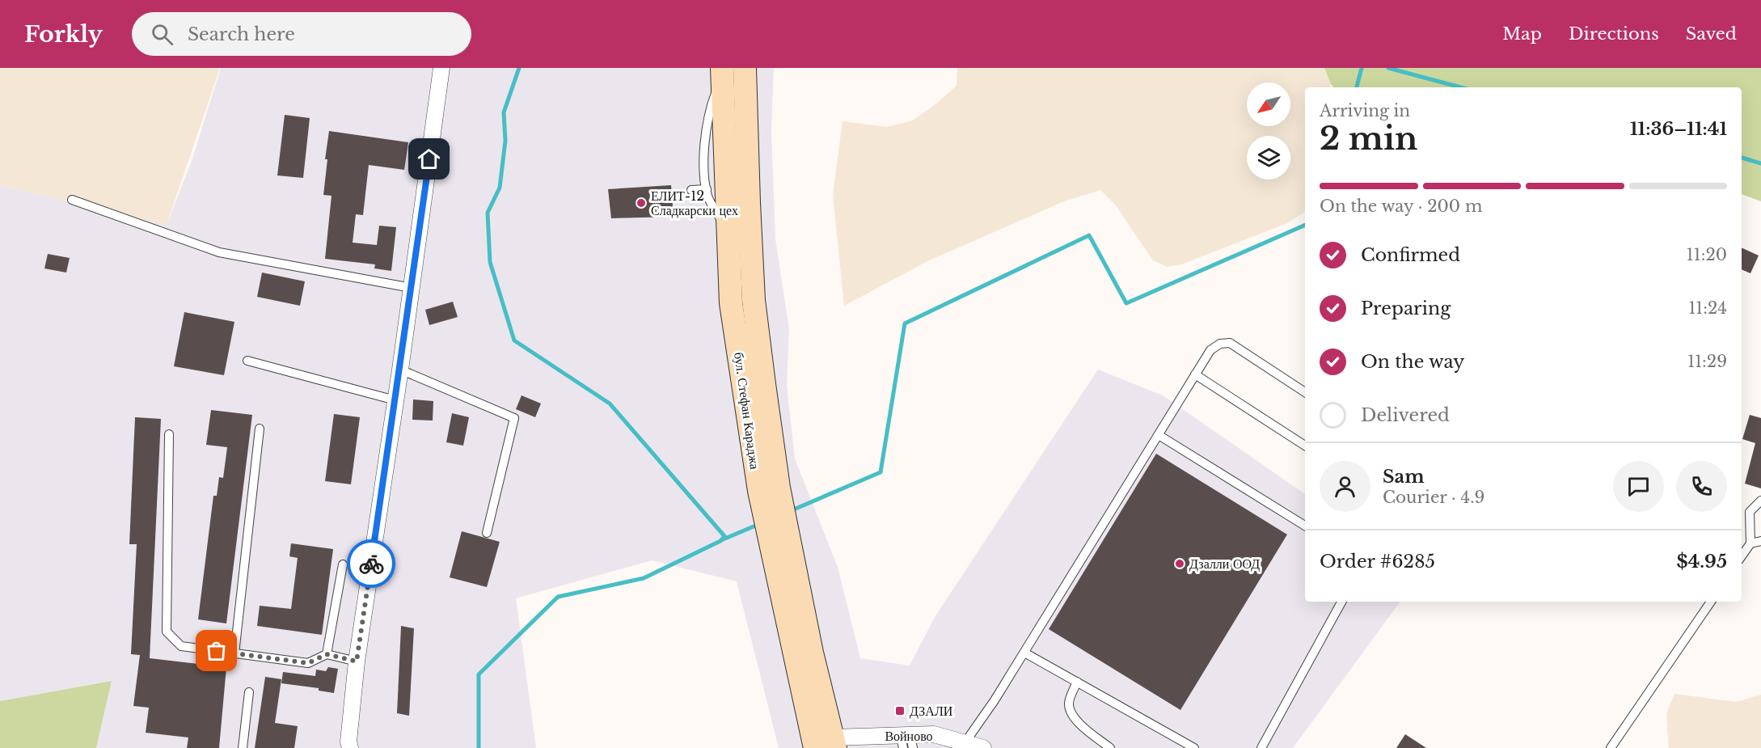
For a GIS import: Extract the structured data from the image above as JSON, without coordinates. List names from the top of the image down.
{
  "streets": {
    "main road": ["бул. Стефан Караджа"],
    "street": ["Войново"]
  },
  "crossings": [
    ["бул. Стефан Караджа", "Войново"]
  ],
  "places": {
    "other": ["ЕЛИТ-12 Сладкарски цех", "Дзалли ООД"],
    "transit": ["ДЗАЛИ"]
  },
  "north": "bottom left",
  "page": {
    "header": "Forkly",
    "search": "Search here",
    "nav": ["Map", "Directions", "Saved"],
    "heading": ["2 min", "Arriving in", "11:36–11:41"],
    "panel": [
      "Sam",
      "Courier · 4.9",
      "Order #6285",
      "$4.95"
    ],
    "bar": "On the way · 200 m",
    "list": [
      ["Confirmed", "11:20"],
      ["Preparing", "11:24"],
      ["On the way", "11:29"],
      "Delivered"
    ]
  }
}
